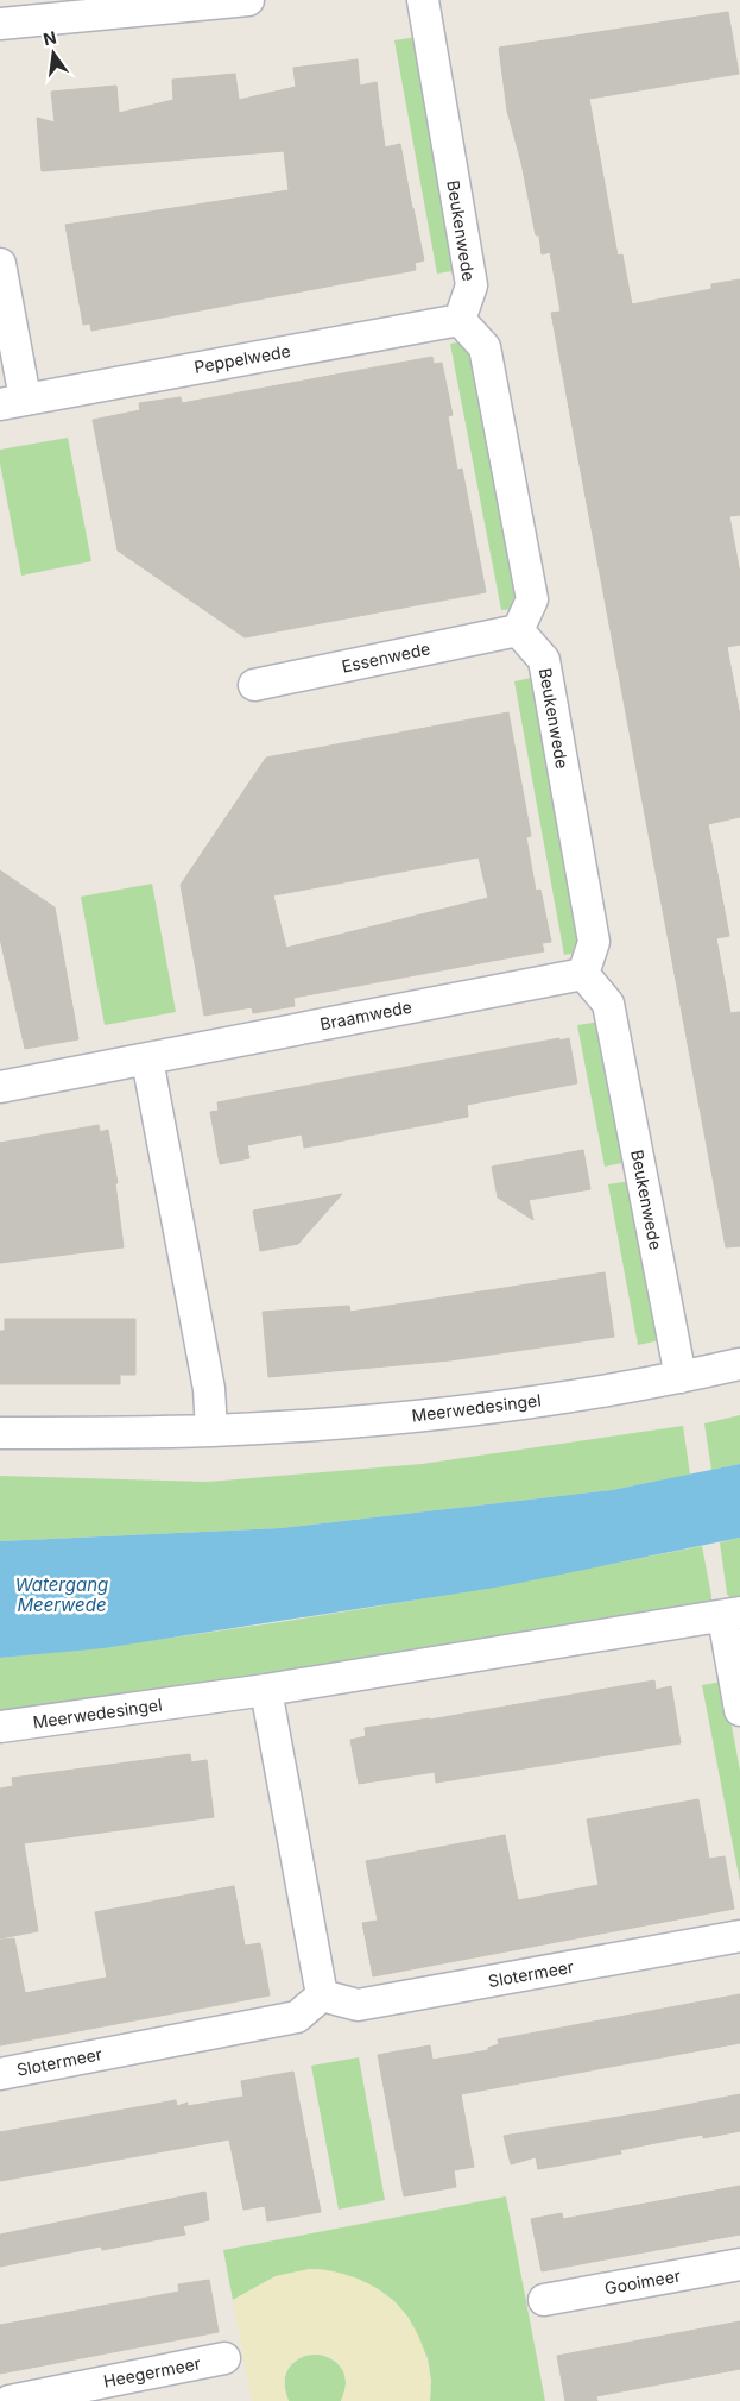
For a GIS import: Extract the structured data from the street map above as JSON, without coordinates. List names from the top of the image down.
{
  "streets": {
    "street": [
      "Beukenwede",
      "Peppelwede",
      "Essenwede",
      "Braamwede",
      "Meerwedesingel",
      "Slotermeer",
      "Gooimeer",
      "Heegermeer"
    ]
  },
  "crossings": [
    ["Beukenwede", "Peppelwede"],
    ["Beukenwede", "Essenwede"],
    ["Beukenwede", "Braamwede"],
    ["Beukenwede", "Meerwedesingel"]
  ],
  "water": ["Watergang Meerwede"],
  "north": "top"
}
